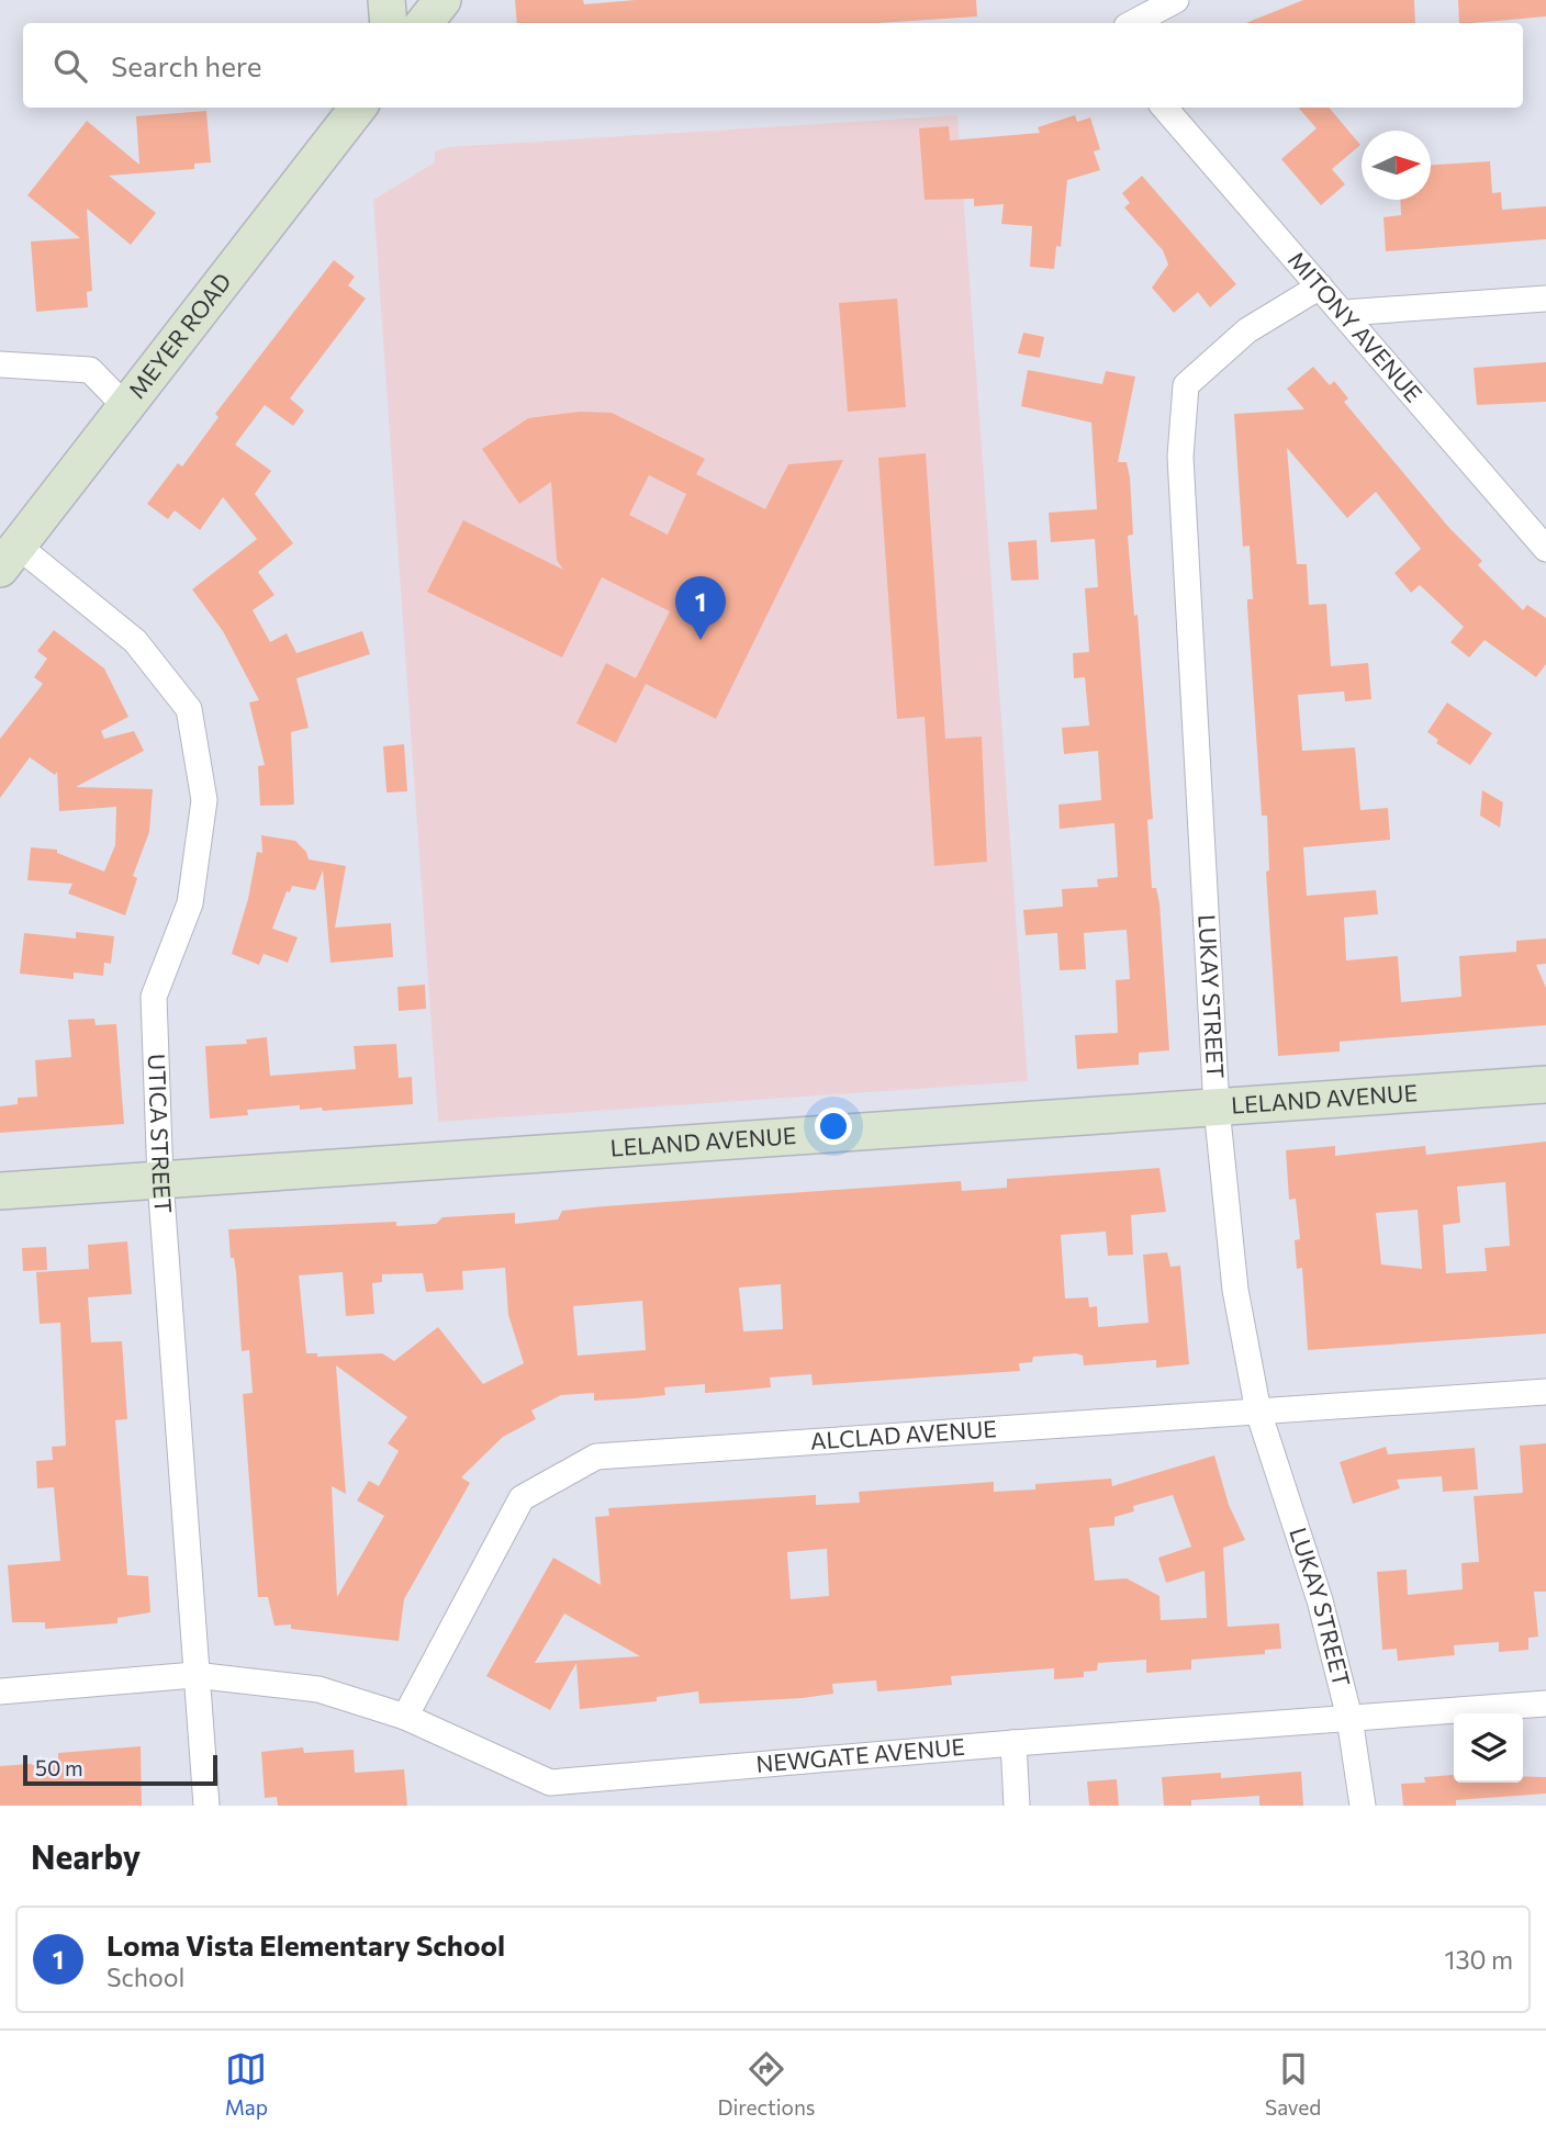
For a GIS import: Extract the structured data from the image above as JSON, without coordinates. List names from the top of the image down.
{
  "streets": {
    "street": [
      "MITONY AVENUE",
      "MEYER ROAD",
      "LUKAY STREET",
      "LELAND AVENUE",
      "UTICA STREET",
      "ALCLAD AVENUE",
      "NEWGATE AVENUE"
    ]
  },
  "crossings": [
    ["MITONY AVENUE", "LUKAY STREET"],
    ["MEYER ROAD", "UTICA STREET"],
    ["LUKAY STREET", "LELAND AVENUE"],
    ["LUKAY STREET", "ALCLAD AVENUE"],
    ["LUKAY STREET", "NEWGATE AVENUE"],
    ["LELAND AVENUE", "UTICA STREET"],
    ["UTICA STREET", "NEWGATE AVENUE"],
    ["ALCLAD AVENUE", "NEWGATE AVENUE"]
  ],
  "scale_bar": "50 m",
  "north": "right",
  "page": {
    "search": "Search here",
    "pins": "1",
    "scale": "50 m",
    "heading": "Nearby",
    "list": [
      {
        "mark": "1",
        "name": "Loma Vista Elementary School",
        "note": "School",
        "value": "130 m"
      }
    ],
    "nav": ["Map", "Directions", "Saved"]
  }
}
